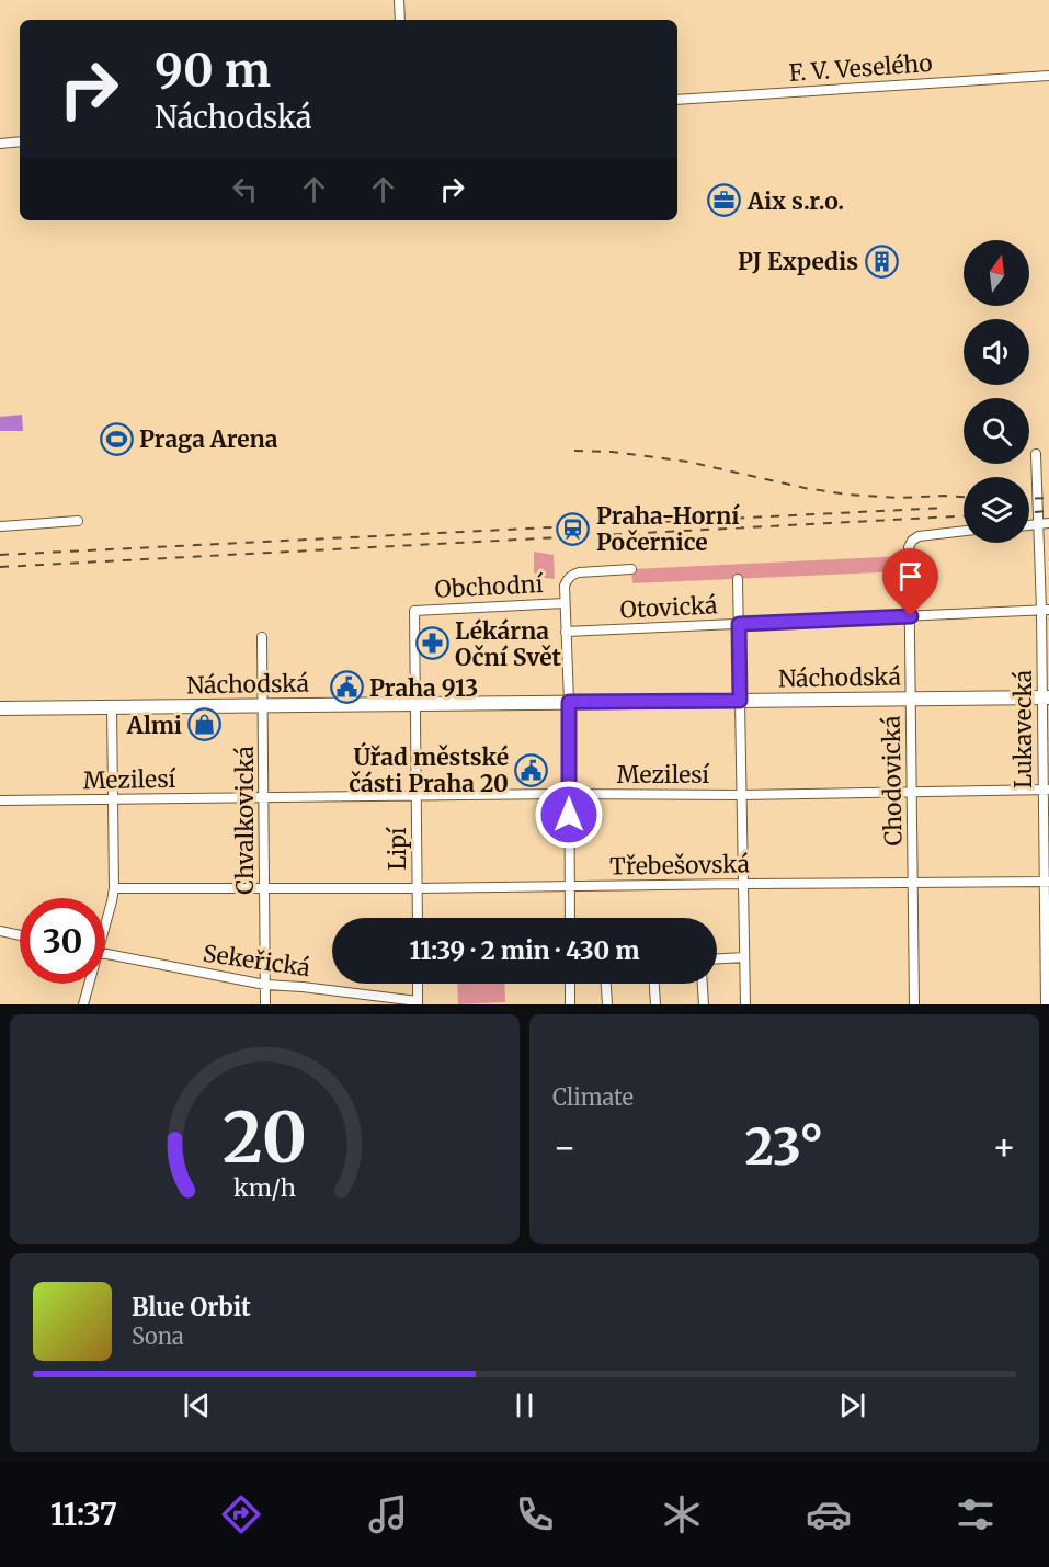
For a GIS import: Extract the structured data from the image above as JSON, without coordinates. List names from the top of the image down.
{
  "streets": {
    "main road": ["Náchodská"],
    "street": [
      "F. V. Veselého",
      "Obchodní",
      "Otovická",
      "Lukavecká",
      "Mezilesí",
      "Chodovická",
      "Chvalkovická",
      "Lipí",
      "Třebešovská",
      "Sekeřická"
    ]
  },
  "crossings": [
    ["Obchodní", "Lipí"],
    ["Otovická", "Lukavecká"],
    ["Otovická", "Chodovická"],
    ["Náchodská", "Lukavecká"],
    ["Náchodská", "Chodovická"],
    ["Náchodská", "Chvalkovická"],
    ["Náchodská", "Lipí"],
    ["Lukavecká", "Mezilesí"],
    ["Lukavecká", "Třebešovská"],
    ["Mezilesí", "Chodovická"],
    ["Mezilesí", "Chvalkovická"],
    ["Mezilesí", "Lipí"],
    ["Chodovická", "Třebešovská"],
    ["Chvalkovická", "Třebešovská"],
    ["Chvalkovická", "Sekeřická"],
    ["Lipí", "Třebešovská"]
  ],
  "places": {
    "office": ["Aix s.r.o."],
    "building": ["PJ Expedis"],
    "sports": ["Praga Arena"],
    "station": ["Praha-Horní Počernice"],
    "pharmacy": ["Lékárna Oční Svět"],
    "public building": ["Praha 913", "Úřad městské části Praha 20"],
    "shop": ["Almi"]
  },
  "north": "top",
  "page": {
    "turn": ["90 m", "Náchodská"],
    "limit": "30",
    "trip": "11:39 · 2 min · 430 m",
    "tile": "Climate",
    "heat": ["−", "23°", "+"],
    "song": ["Blue Orbit", "Sona"],
    "tabs": "11:37",
    "gauge": ["20", "km/h"]
  }
}
